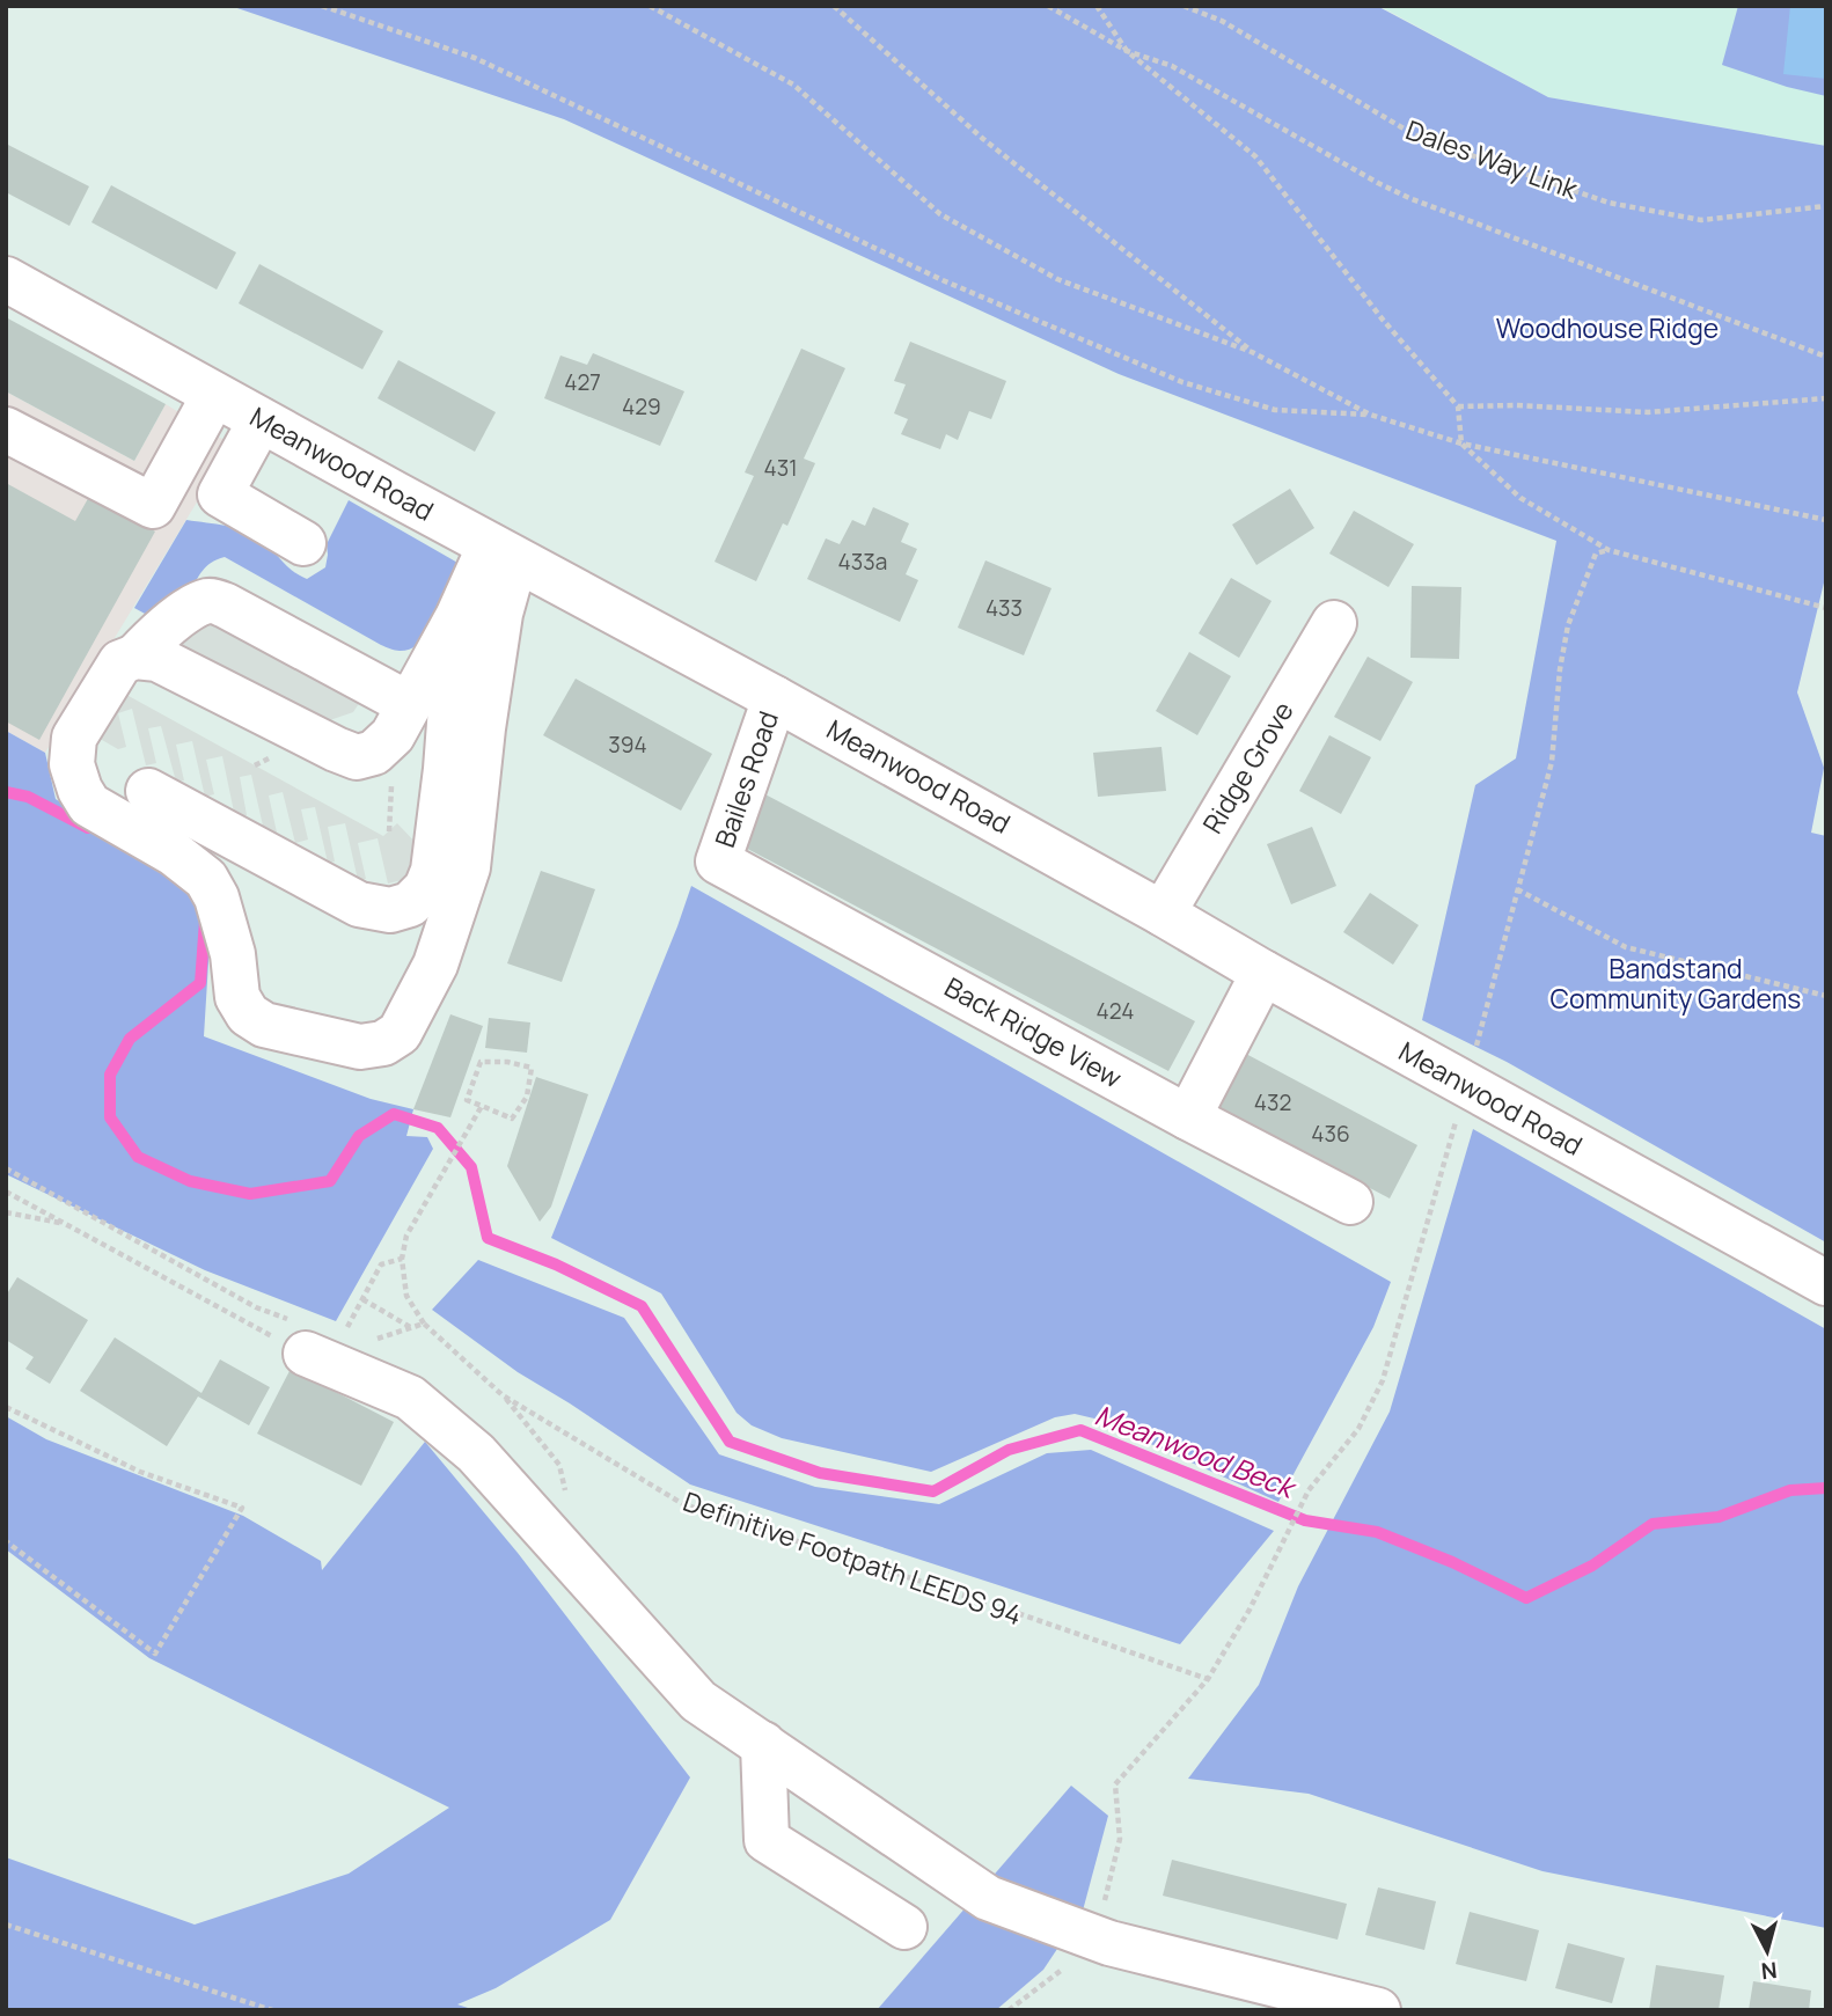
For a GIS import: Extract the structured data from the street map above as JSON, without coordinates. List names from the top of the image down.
{
  "streets": {
    "street": [
      "Meanwood Road",
      "Ridge Grove",
      "Bailes Road",
      "Back Ridge View"
    ],
    "path": ["Dales Way Link", "Definitive Footpath LEEDS 94"]
  },
  "crossings": [
    ["Meanwood Road", "Ridge Grove"],
    ["Meanwood Road", "Bailes Road"],
    ["Bailes Road", "Back Ridge View"]
  ],
  "water": ["Meanwood Beck"],
  "parks": ["Woodhouse Ridge", "Bandstand Community Gardens"],
  "house_numbers": [
    "427",
    "429",
    "431",
    "433a",
    "433",
    "394",
    "424",
    "432",
    "436"
  ],
  "north": "bottom"
}
